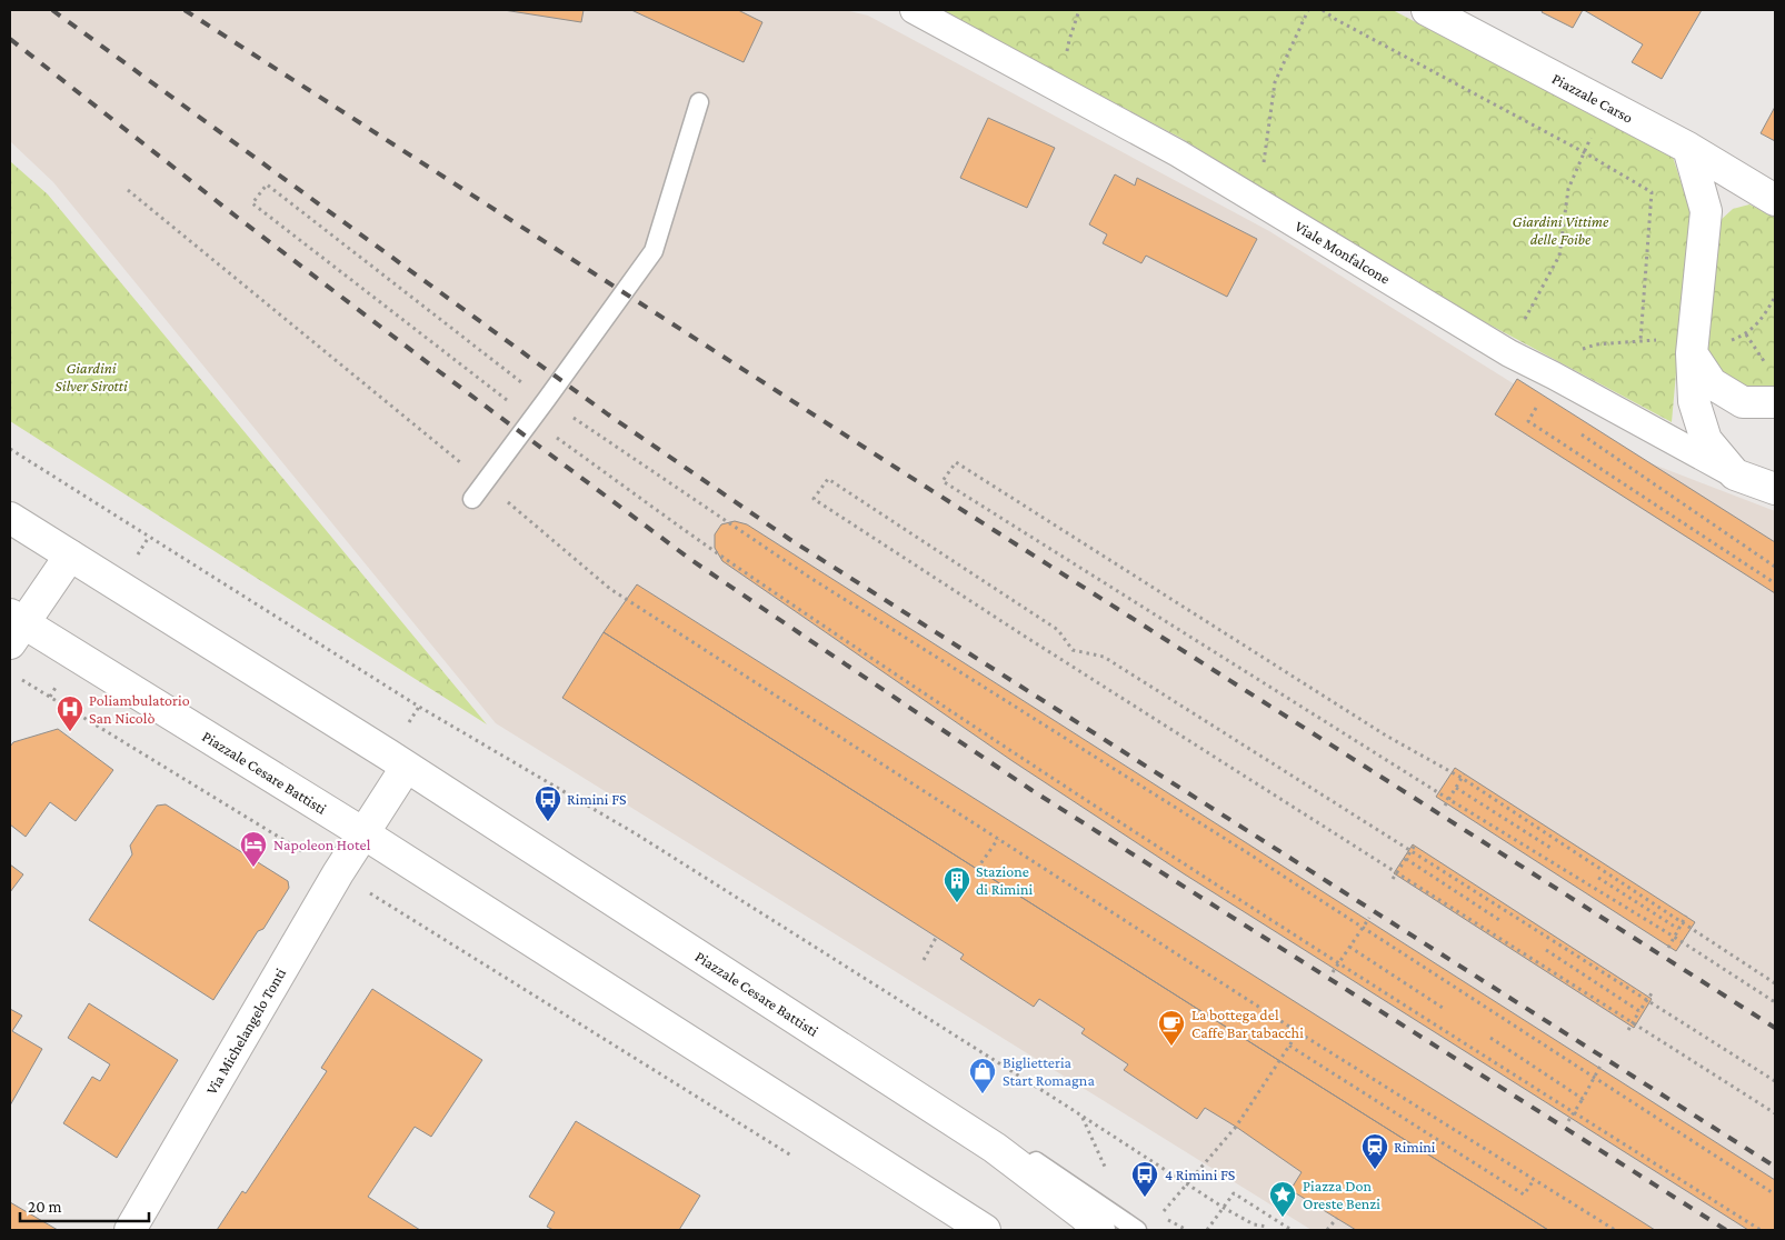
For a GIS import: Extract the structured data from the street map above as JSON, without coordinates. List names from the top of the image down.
{
  "streets": {
    "street": [
      "Piazzale Carso",
      "Viale Monfalcone",
      "Piazzale Cesare Battisti",
      "Via Michelangelo Tonti"
    ]
  },
  "crossings": [
    ["Piazzale Cesare Battisti", "Via Michelangelo Tonti"]
  ],
  "parks": ["Giardini Vittime delle Foibe", "Giardini Silver Sirotti"],
  "places": {
    "hospital": ["Poliambulatorio San Nicolò"],
    "bus stop": ["Rimini FS", "4 Rimini FS"],
    "hotel": ["Napoleon Hotel"],
    "building": ["Stazione di Rimini"],
    "cafe": ["La bottega del Caffe Bar tabacchi"],
    "shop": ["Biglietteria Start Romagna"],
    "station": ["Rimini"],
    "place": ["Piazza Don Oreste Benzi"]
  },
  "scale_bar": "20 m"
}
